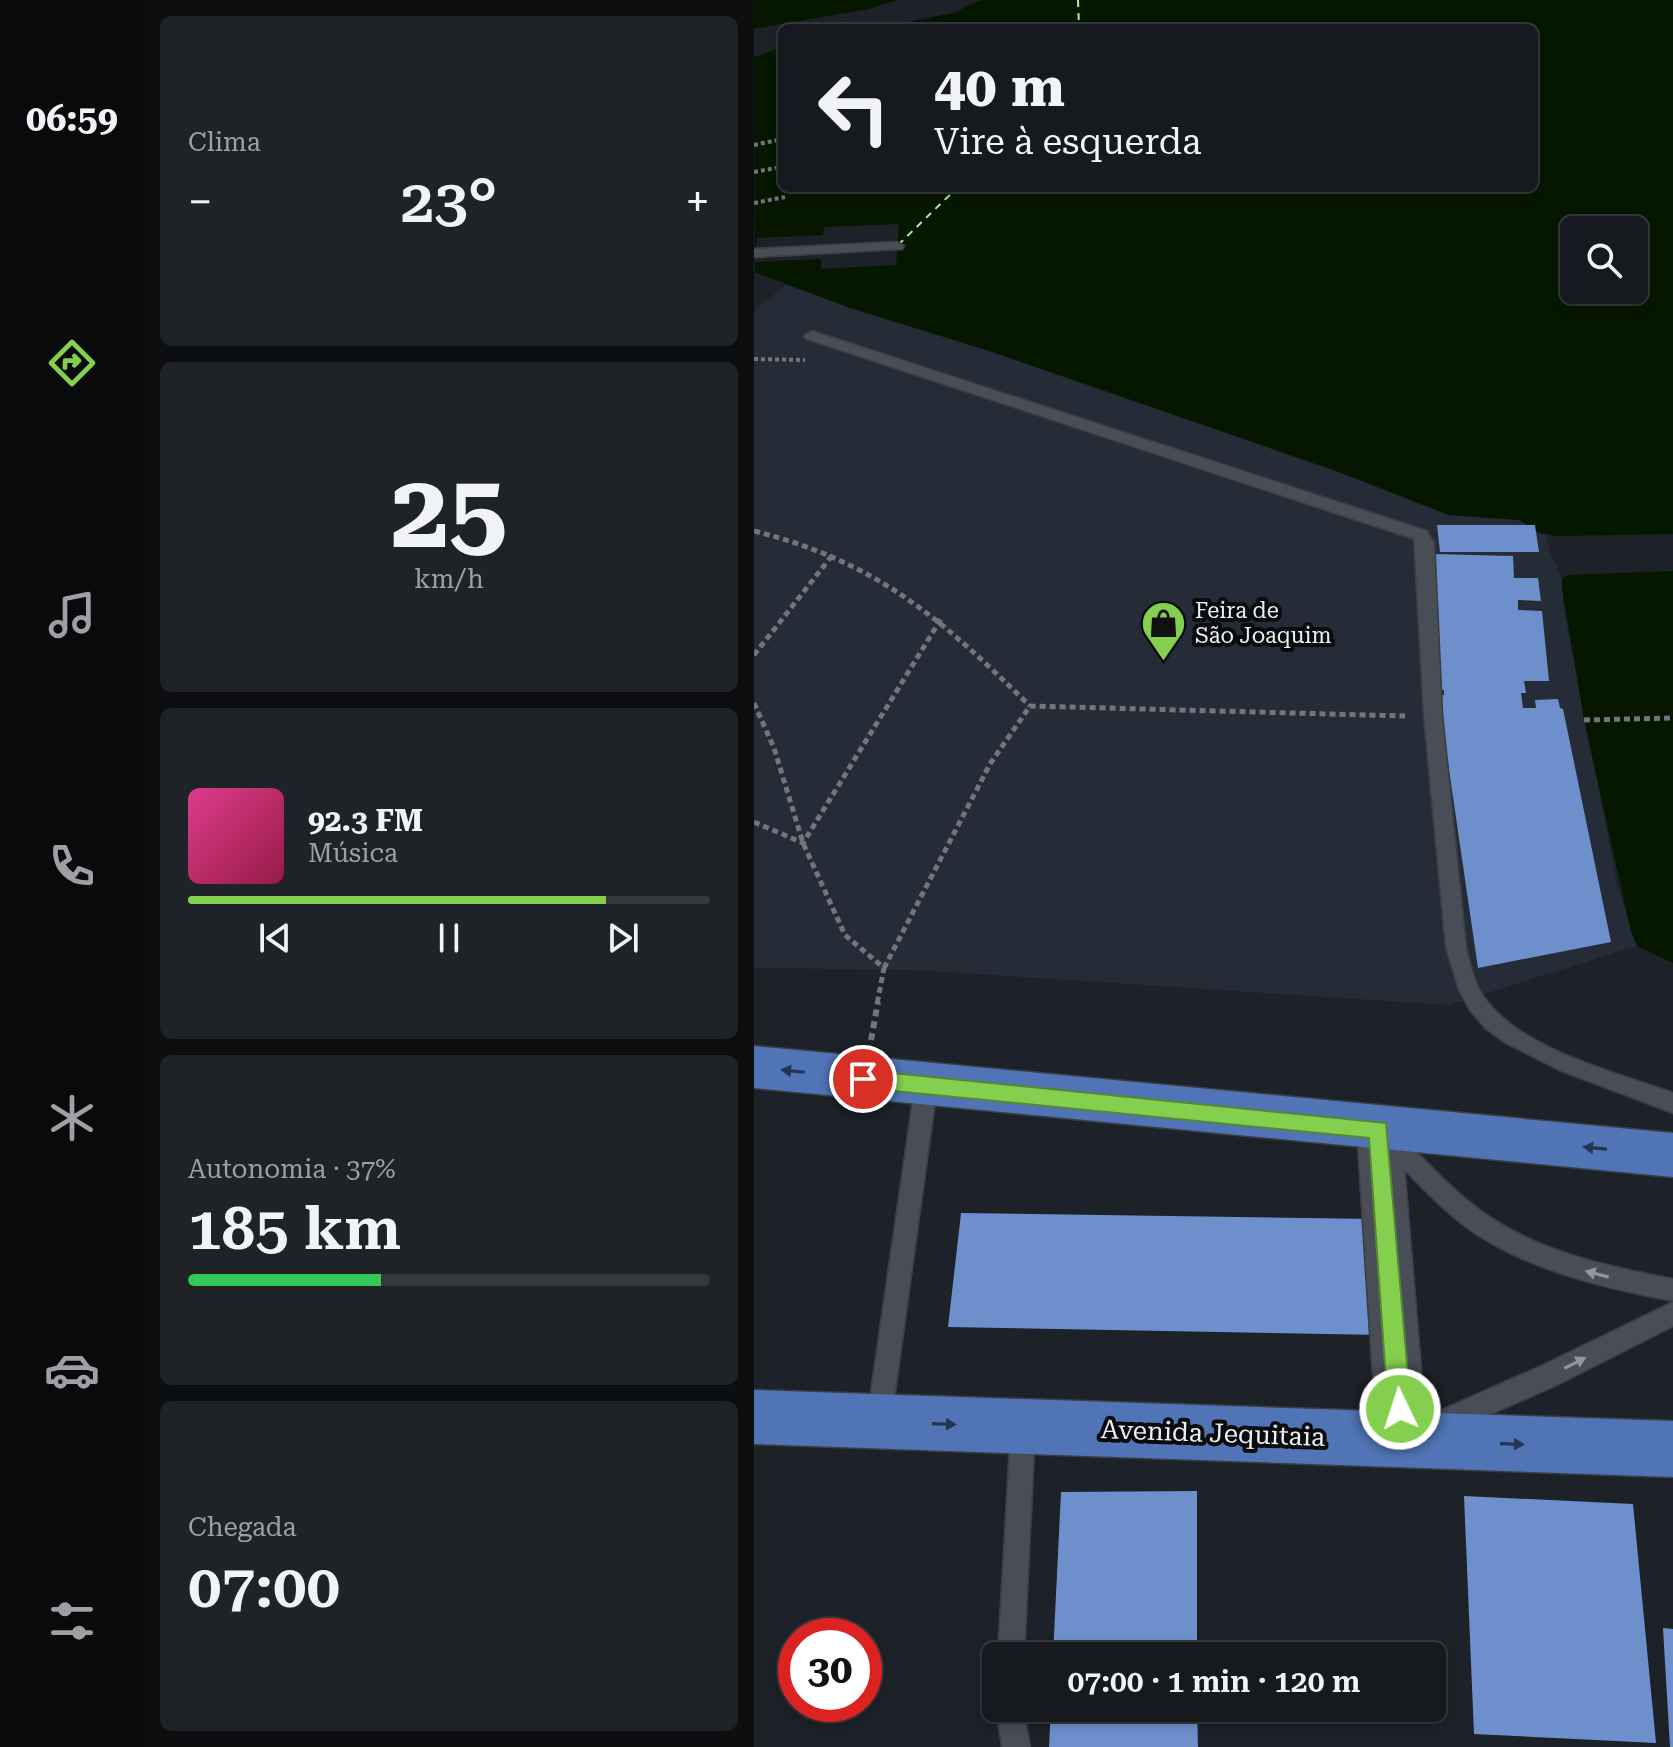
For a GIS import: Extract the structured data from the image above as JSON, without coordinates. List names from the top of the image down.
{
  "streets": {
    "main road": ["Avenida Jequitaia"]
  },
  "places": {
    "shop": ["Feira de São Joaquim"]
  },
  "page": {
    "tabs": "06:59",
    "tile": [
      "Clima",
      ["25", "km/h"],
      ["Autonomia · 37%", "185 km"],
      ["Chegada", "07:00"]
    ],
    "turn": ["40 m", "Vire à esquerda"],
    "heat": ["−", "23°", "+"],
    "song": ["92.3 FM", "Música"],
    "limit": "30",
    "trip": "07:00 · 1 min · 120 m"
  }
}
